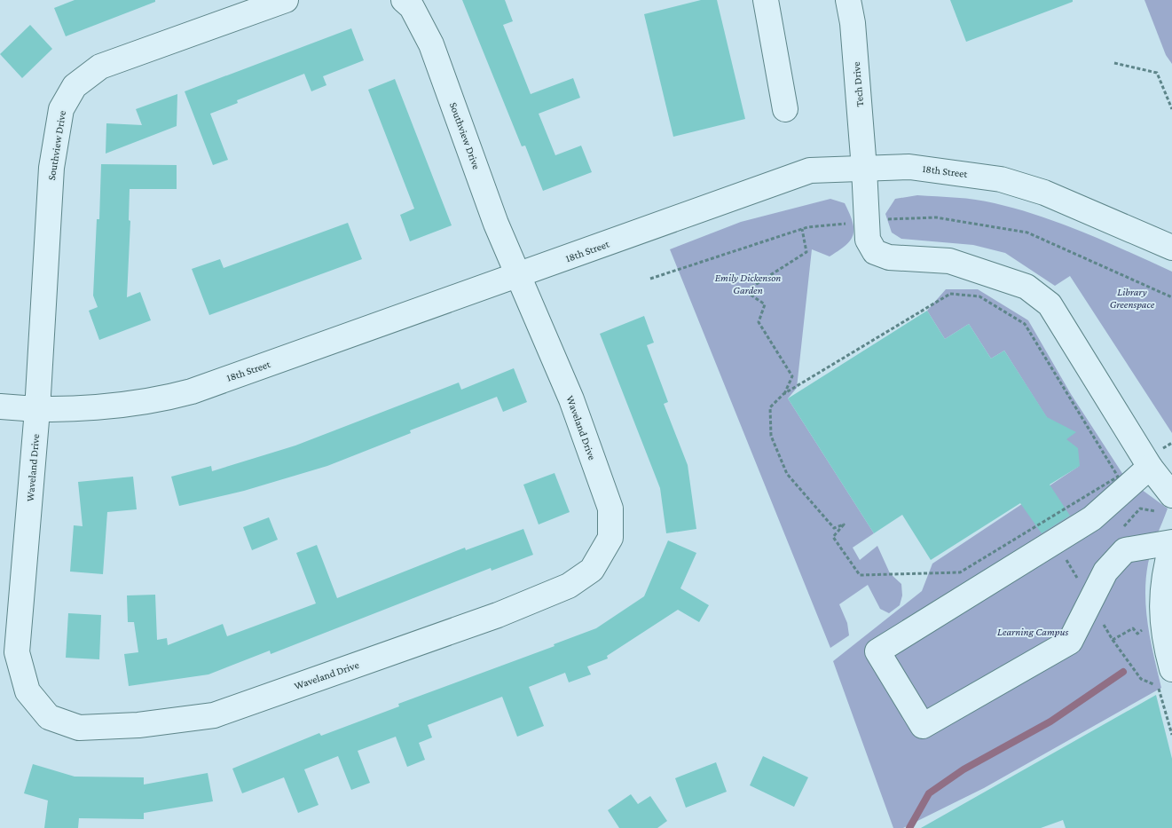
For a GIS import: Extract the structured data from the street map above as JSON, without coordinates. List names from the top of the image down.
{
  "streets": {
    "street": [
      "Tech Drive",
      "Southview Drive",
      "18th Street",
      "Waveland Drive"
    ]
  },
  "crossings": [
    ["Tech Drive", "18th Street"],
    ["Southview Drive", "18th Street"],
    ["Southview Drive", "Waveland Drive"],
    ["18th Street", "Waveland Drive"]
  ],
  "parks": ["Emily Dickenson Garden", "Library Greenspace", "Learning Campus"]
}
